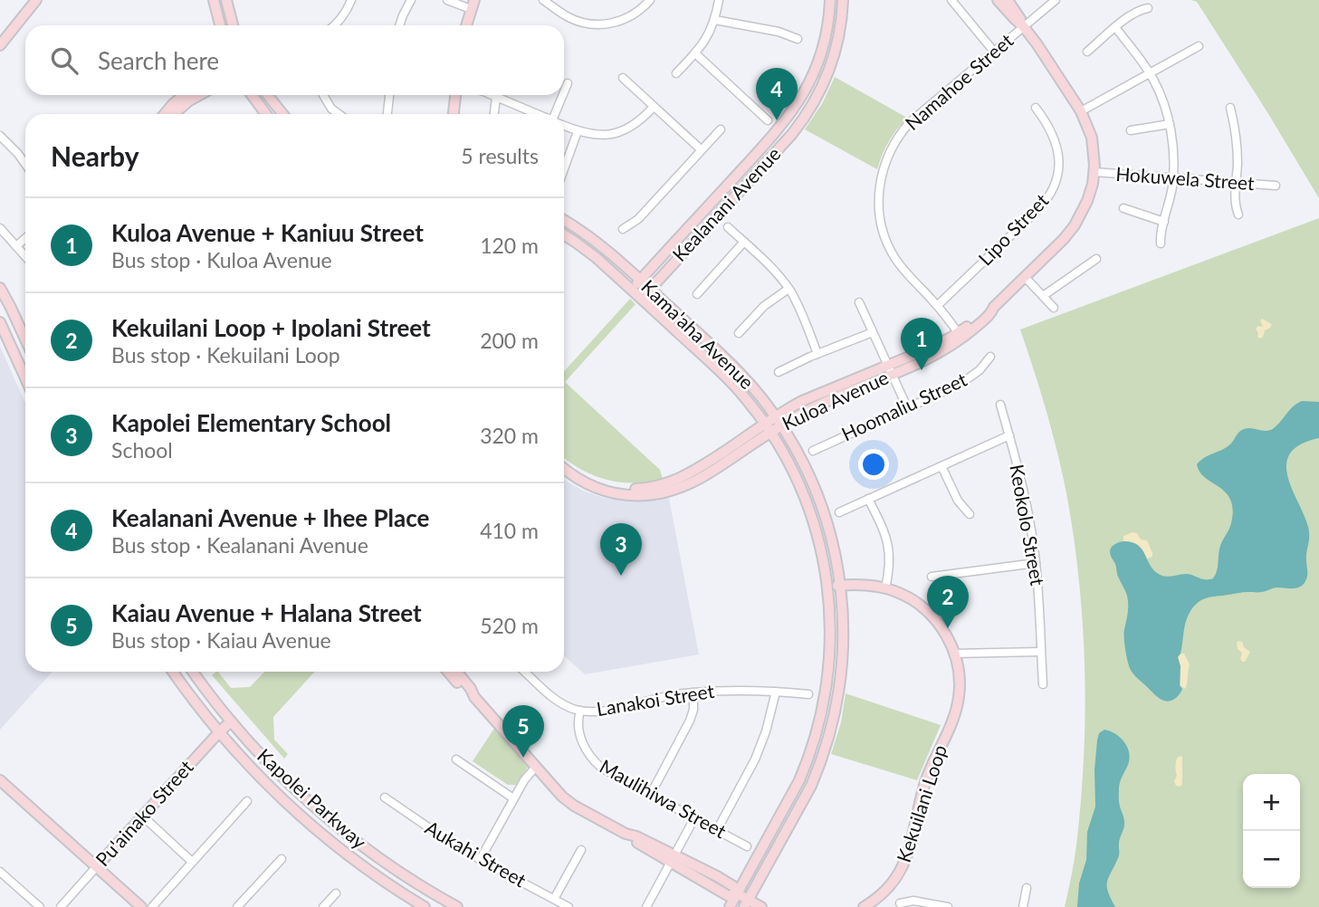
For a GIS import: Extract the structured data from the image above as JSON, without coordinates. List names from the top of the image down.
{
  "streets": {
    "street": [
      "Namahoe Street",
      "Hokuwela Street",
      "Kealanani Avenue",
      "Lipo Street",
      "Kama'aha Avenue",
      "Kuloa Avenue",
      "Hoomaliu Street",
      "Keokolo Street",
      "Lanakoi Street",
      "Kapolei Parkway",
      "Maulihiwa Street",
      "Kekuilani Loop",
      "Pu'ainako Street",
      "Aukahi Street"
    ]
  },
  "crossings": [
    ["Namahoe Street", "Lipo Street"],
    ["Namahoe Street", "Kuloa Avenue"],
    ["Hokuwela Street", "Kuloa Avenue"],
    ["Kealanani Avenue", "Kama'aha Avenue"],
    ["Kama'aha Avenue", "Kuloa Avenue"],
    ["Kama'aha Avenue", "Kekuilani Loop"],
    ["Lanakoi Street", "Maulihiwa Street"],
    ["Kapolei Parkway", "Pu'ainako Street"]
  ],
  "page": {
    "search": "Search here",
    "pins": [
      "4",
      "1",
      "3",
      "2",
      "5"
    ],
    "heading": ["Nearby", "5 results"],
    "list": [
      {
        "mark": "1",
        "name": "Kuloa Avenue + Kaniuu Street",
        "note": "Bus stop · Kuloa Avenue",
        "value": "120 m"
      },
      {
        "mark": "2",
        "name": "Kekuilani Loop + Ipolani Street",
        "note": "Bus stop · Kekuilani Loop",
        "value": "200 m"
      },
      {
        "mark": "3",
        "name": "Kapolei Elementary School",
        "note": "School",
        "value": "320 m"
      },
      {
        "mark": "4",
        "name": "Kealanani Avenue + Ihee Place",
        "note": "Bus stop · Kealanani Avenue",
        "value": "410 m"
      },
      {
        "mark": "5",
        "name": "Kaiau Avenue + Halana Street",
        "note": "Bus stop · Kaiau Avenue",
        "value": "520 m"
      }
    ],
    "map_buttons": ["+", "−"]
  }
}
